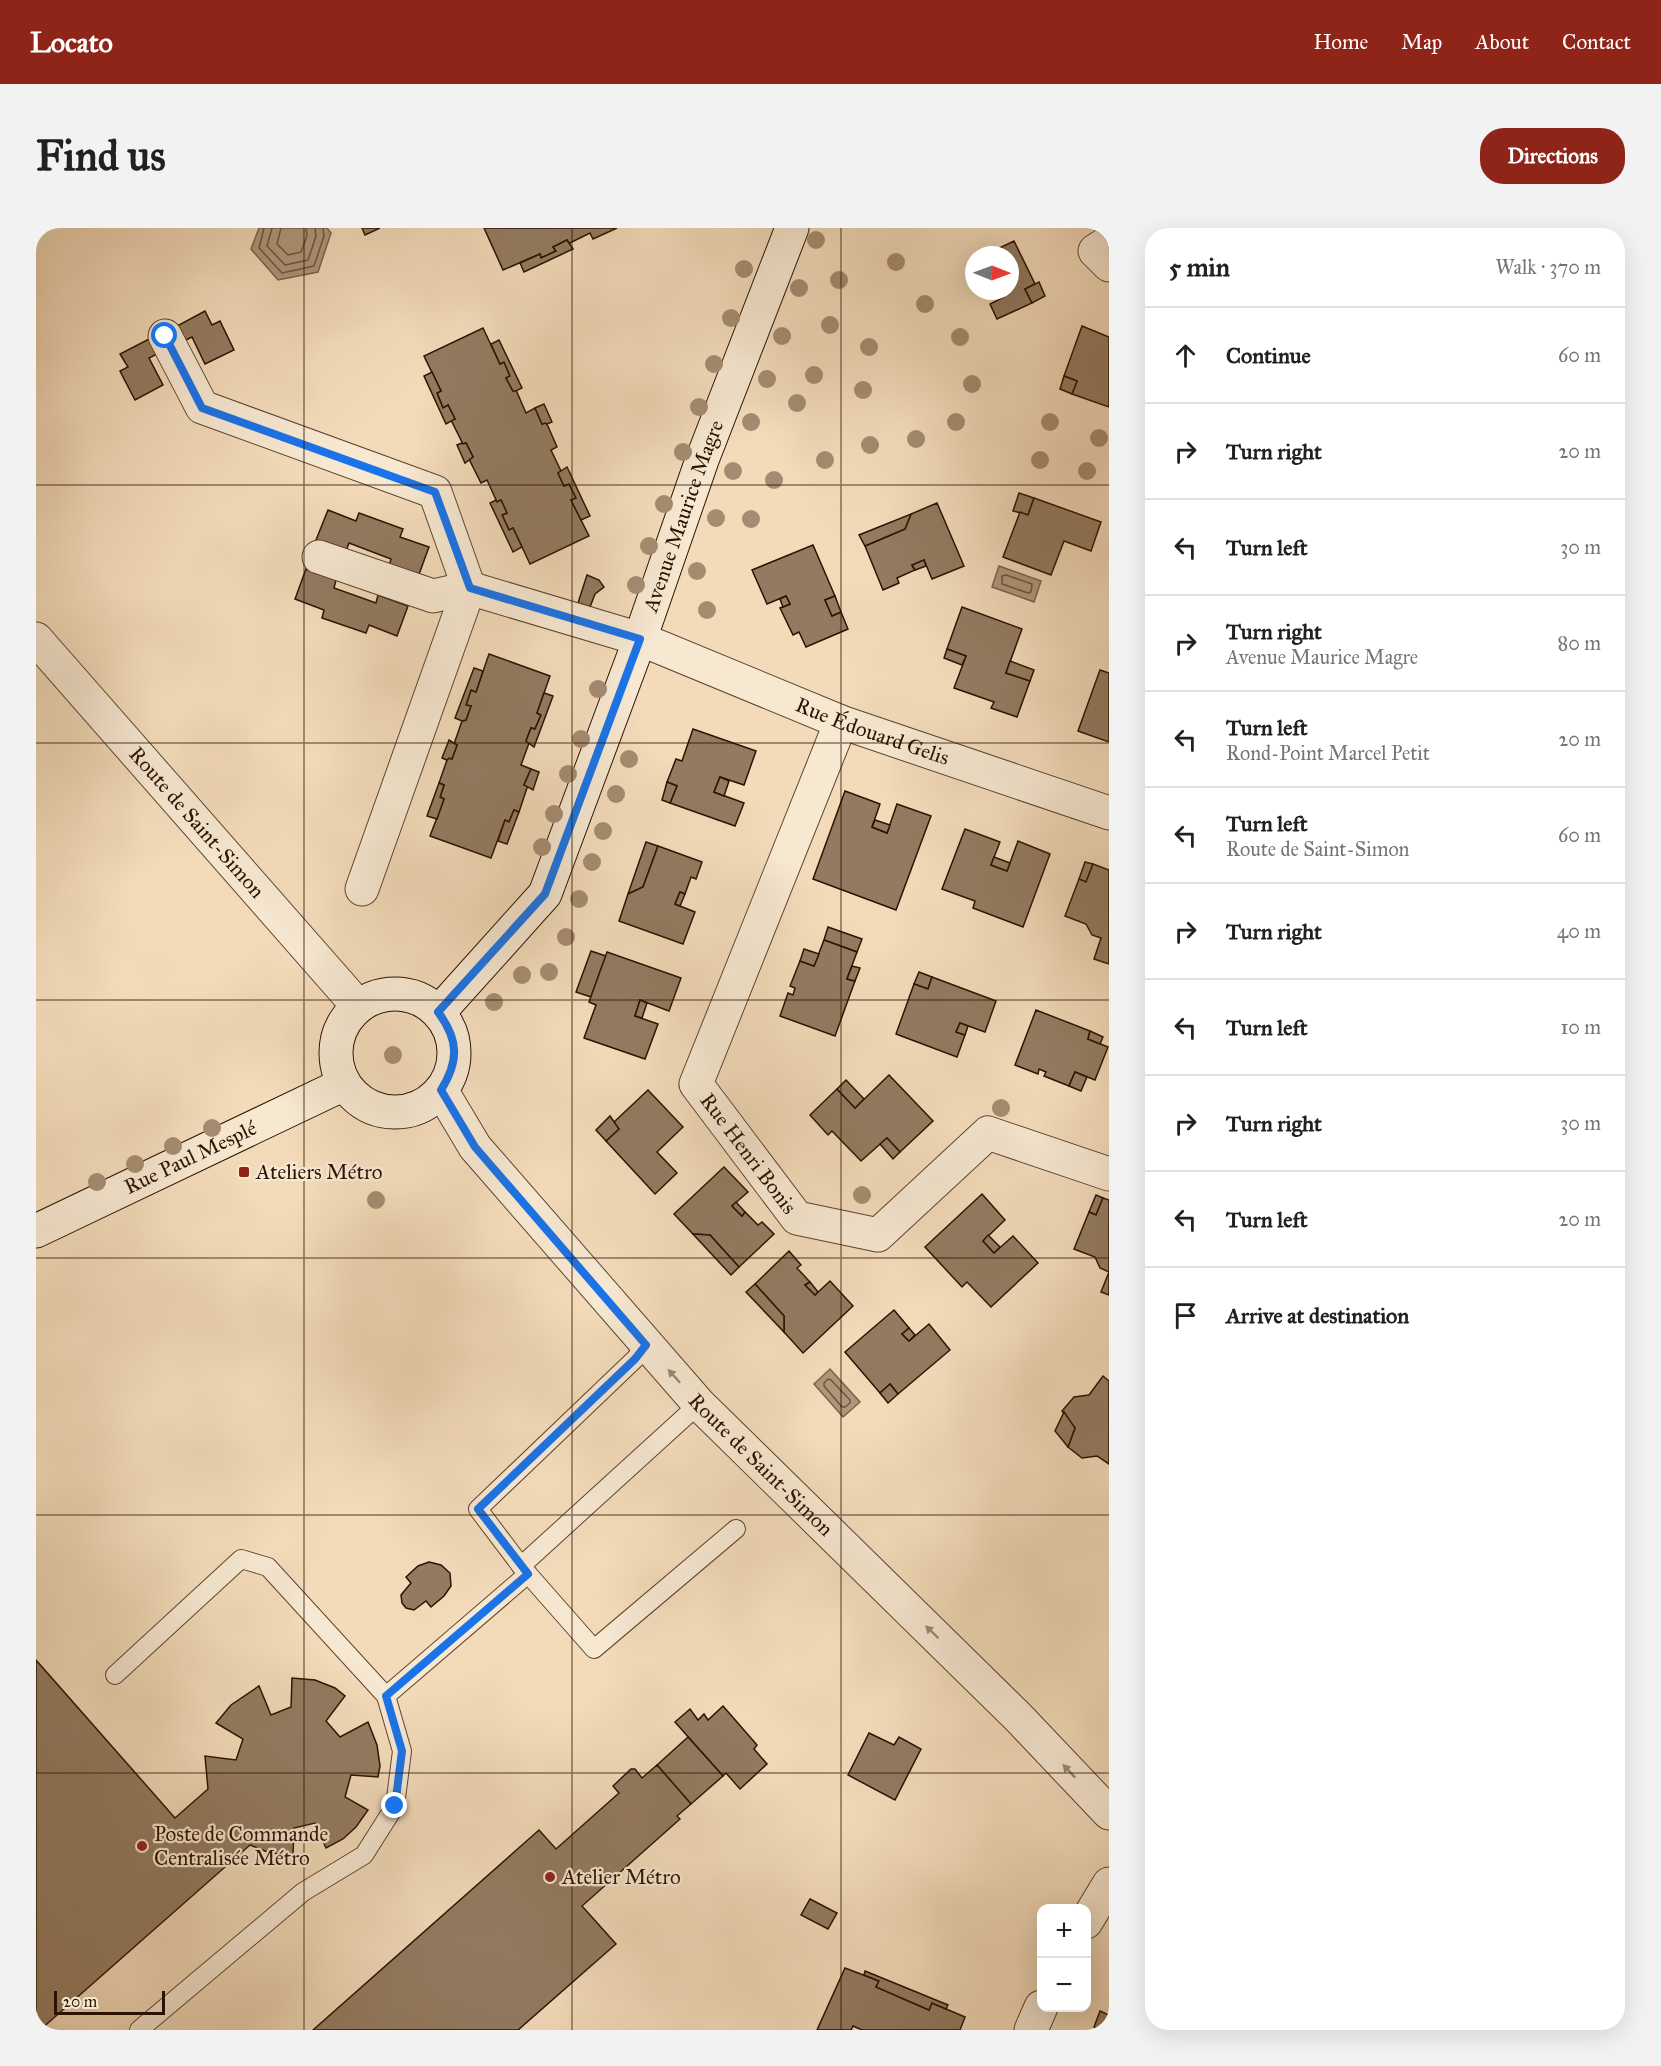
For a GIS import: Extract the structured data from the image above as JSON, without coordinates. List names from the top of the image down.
{
  "streets": {
    "street": [
      "Avenue Maurice Magre",
      "Rue Édouard Gelis",
      "Route de Saint-Simon",
      "Rue Henri Bonis",
      "Rue Paul Mesplé"
    ]
  },
  "crossings": [
    ["Avenue Maurice Magre", "Rue Édouard Gelis"],
    ["Avenue Maurice Magre", "Route de Saint-Simon"],
    ["Avenue Maurice Magre", "Rue Paul Mesplé"],
    ["Rue Édouard Gelis", "Rue Henri Bonis"],
    ["Route de Saint-Simon", "Rue Paul Mesplé"]
  ],
  "one_way": ["Route de Saint-Simon"],
  "places": {
    "transit": ["Ateliers Métro"],
    "other": ["Poste de Commande Centralisée Métro", "Atelier Métro"]
  },
  "scale_bar": "20 m",
  "north": "right",
  "page": {
    "header": "Locato",
    "nav": [
      "Home",
      "Map",
      "About",
      "Contact"
    ],
    "buttons": "Directions",
    "title": "Find us",
    "heading": ["5 min", "Walk · 370 m"],
    "list": [
      ["Continue", "60 m"],
      ["Turn right", "20 m"],
      ["Turn left", "30 m"],
      ["Turn right", "Avenue Maurice Magre", "80 m"],
      ["Turn left", "Rond-Point Marcel Petit", "20 m"],
      ["Turn left", "Route de Saint-Simon", "60 m"],
      ["Turn right", "40 m"],
      ["Turn left", "10 m"],
      ["Turn right", "30 m"],
      ["Turn left", "20 m"],
      "Arrive at destination"
    ],
    "map_buttons": ["+", "−"],
    "scale": "20 m"
  }
}
